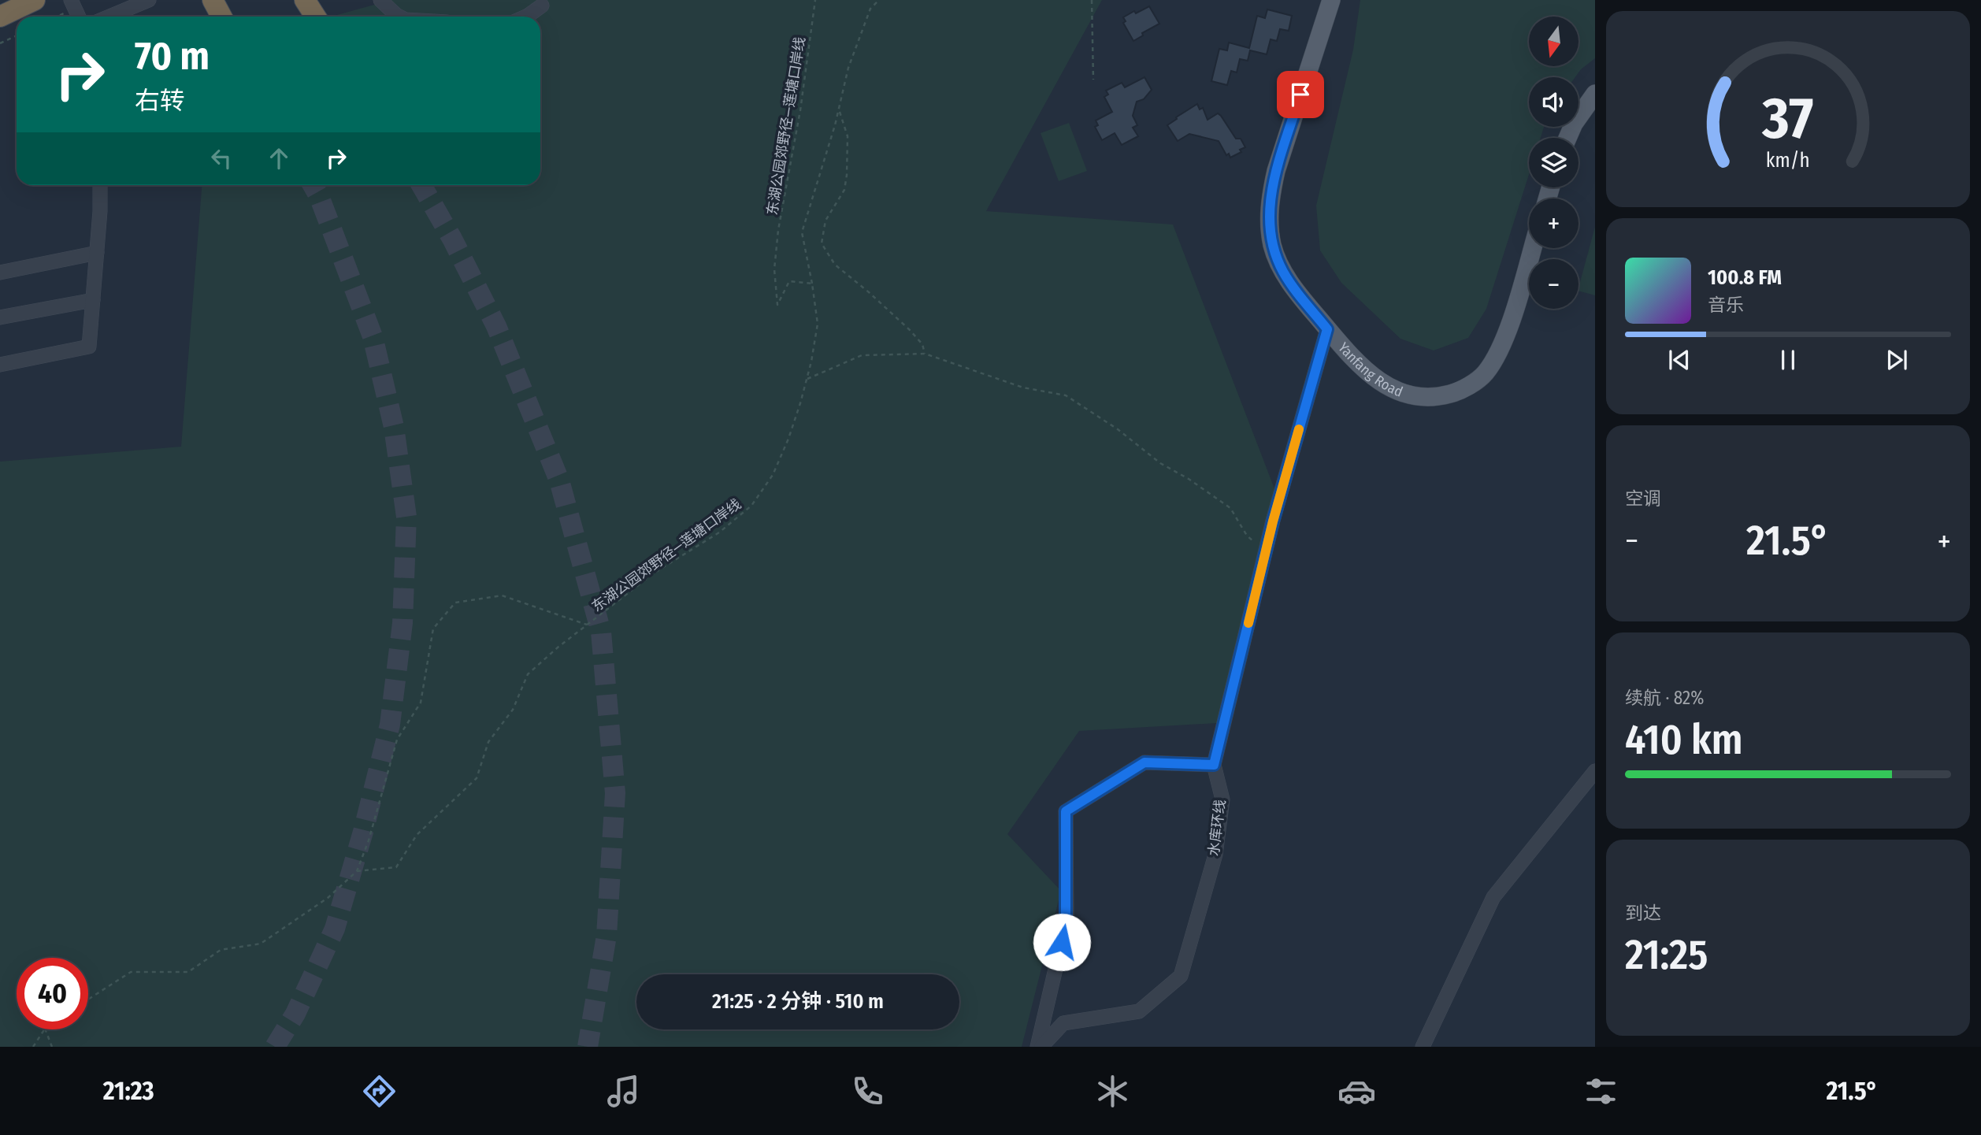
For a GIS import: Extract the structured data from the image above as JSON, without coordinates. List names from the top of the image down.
{
  "streets": {
    "main road": ["Yanfang Road"],
    "street": ["水库环线"],
    "path": ["东湖公园郊野径—莲塘口岸线"]
  },
  "crossings": [
    ["Yanfang Road", "水库环线"]
  ],
  "north": "bottom",
  "page": {
    "map_buttons": ["+", "−"],
    "turn": ["70 m", "右转"],
    "song": ["100.8 FM", "音乐"],
    "tile": [
      "空调",
      ["续航 · 82%", "410 km"],
      ["到达", "21:25"]
    ],
    "heat": ["−", "21.5°", "+"],
    "limit": "40",
    "trip": "21:25 · 2 分钟 · 510 m",
    "tabs": ["21:23", "21.5°"],
    "gauge": ["37", "km/h"]
  }
}
